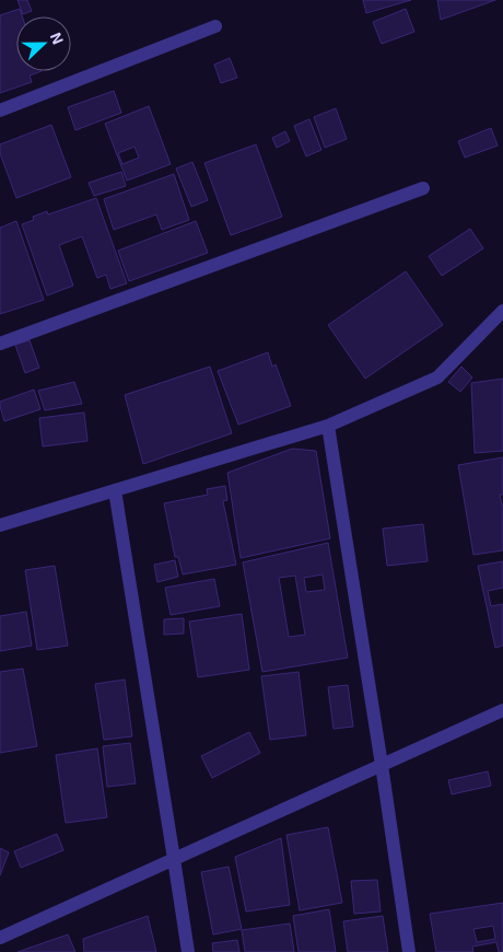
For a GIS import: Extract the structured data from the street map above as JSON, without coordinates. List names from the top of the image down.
{
  "north": "right"
}
